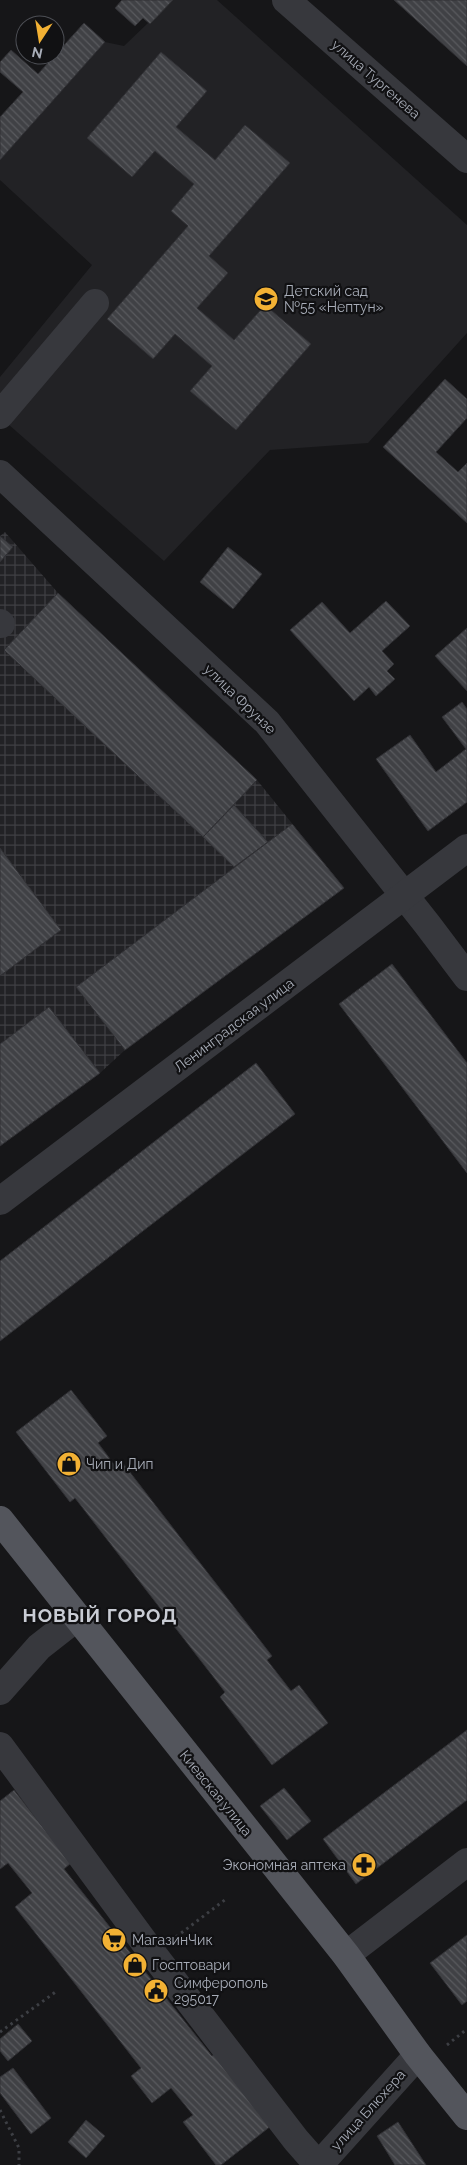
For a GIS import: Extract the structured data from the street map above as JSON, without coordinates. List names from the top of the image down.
{
  "streets": {
    "main road": ["Киевская улица"],
    "street": [
      "улица Тургенева",
      "улица Фрунзе",
      "Ленинградская улица",
      "улица Блюхера"
    ]
  },
  "crossings": [
    ["улица Фрунзе", "Ленинградская улица"],
    ["Киевская улица", "улица Блюхера"]
  ],
  "districts": ["НОВЫЙ ГОРОД"],
  "places": {
    "school or university": ["Детский сад №55 «Нептун»"],
    "shop": ["Чип и Дип", "Госптовари"],
    "pharmacy": ["Экономная аптека"],
    "supermarket": ["МагазинЧик"],
    "public building": ["Симферополь 295017"]
  },
  "north": "bottom"
}
